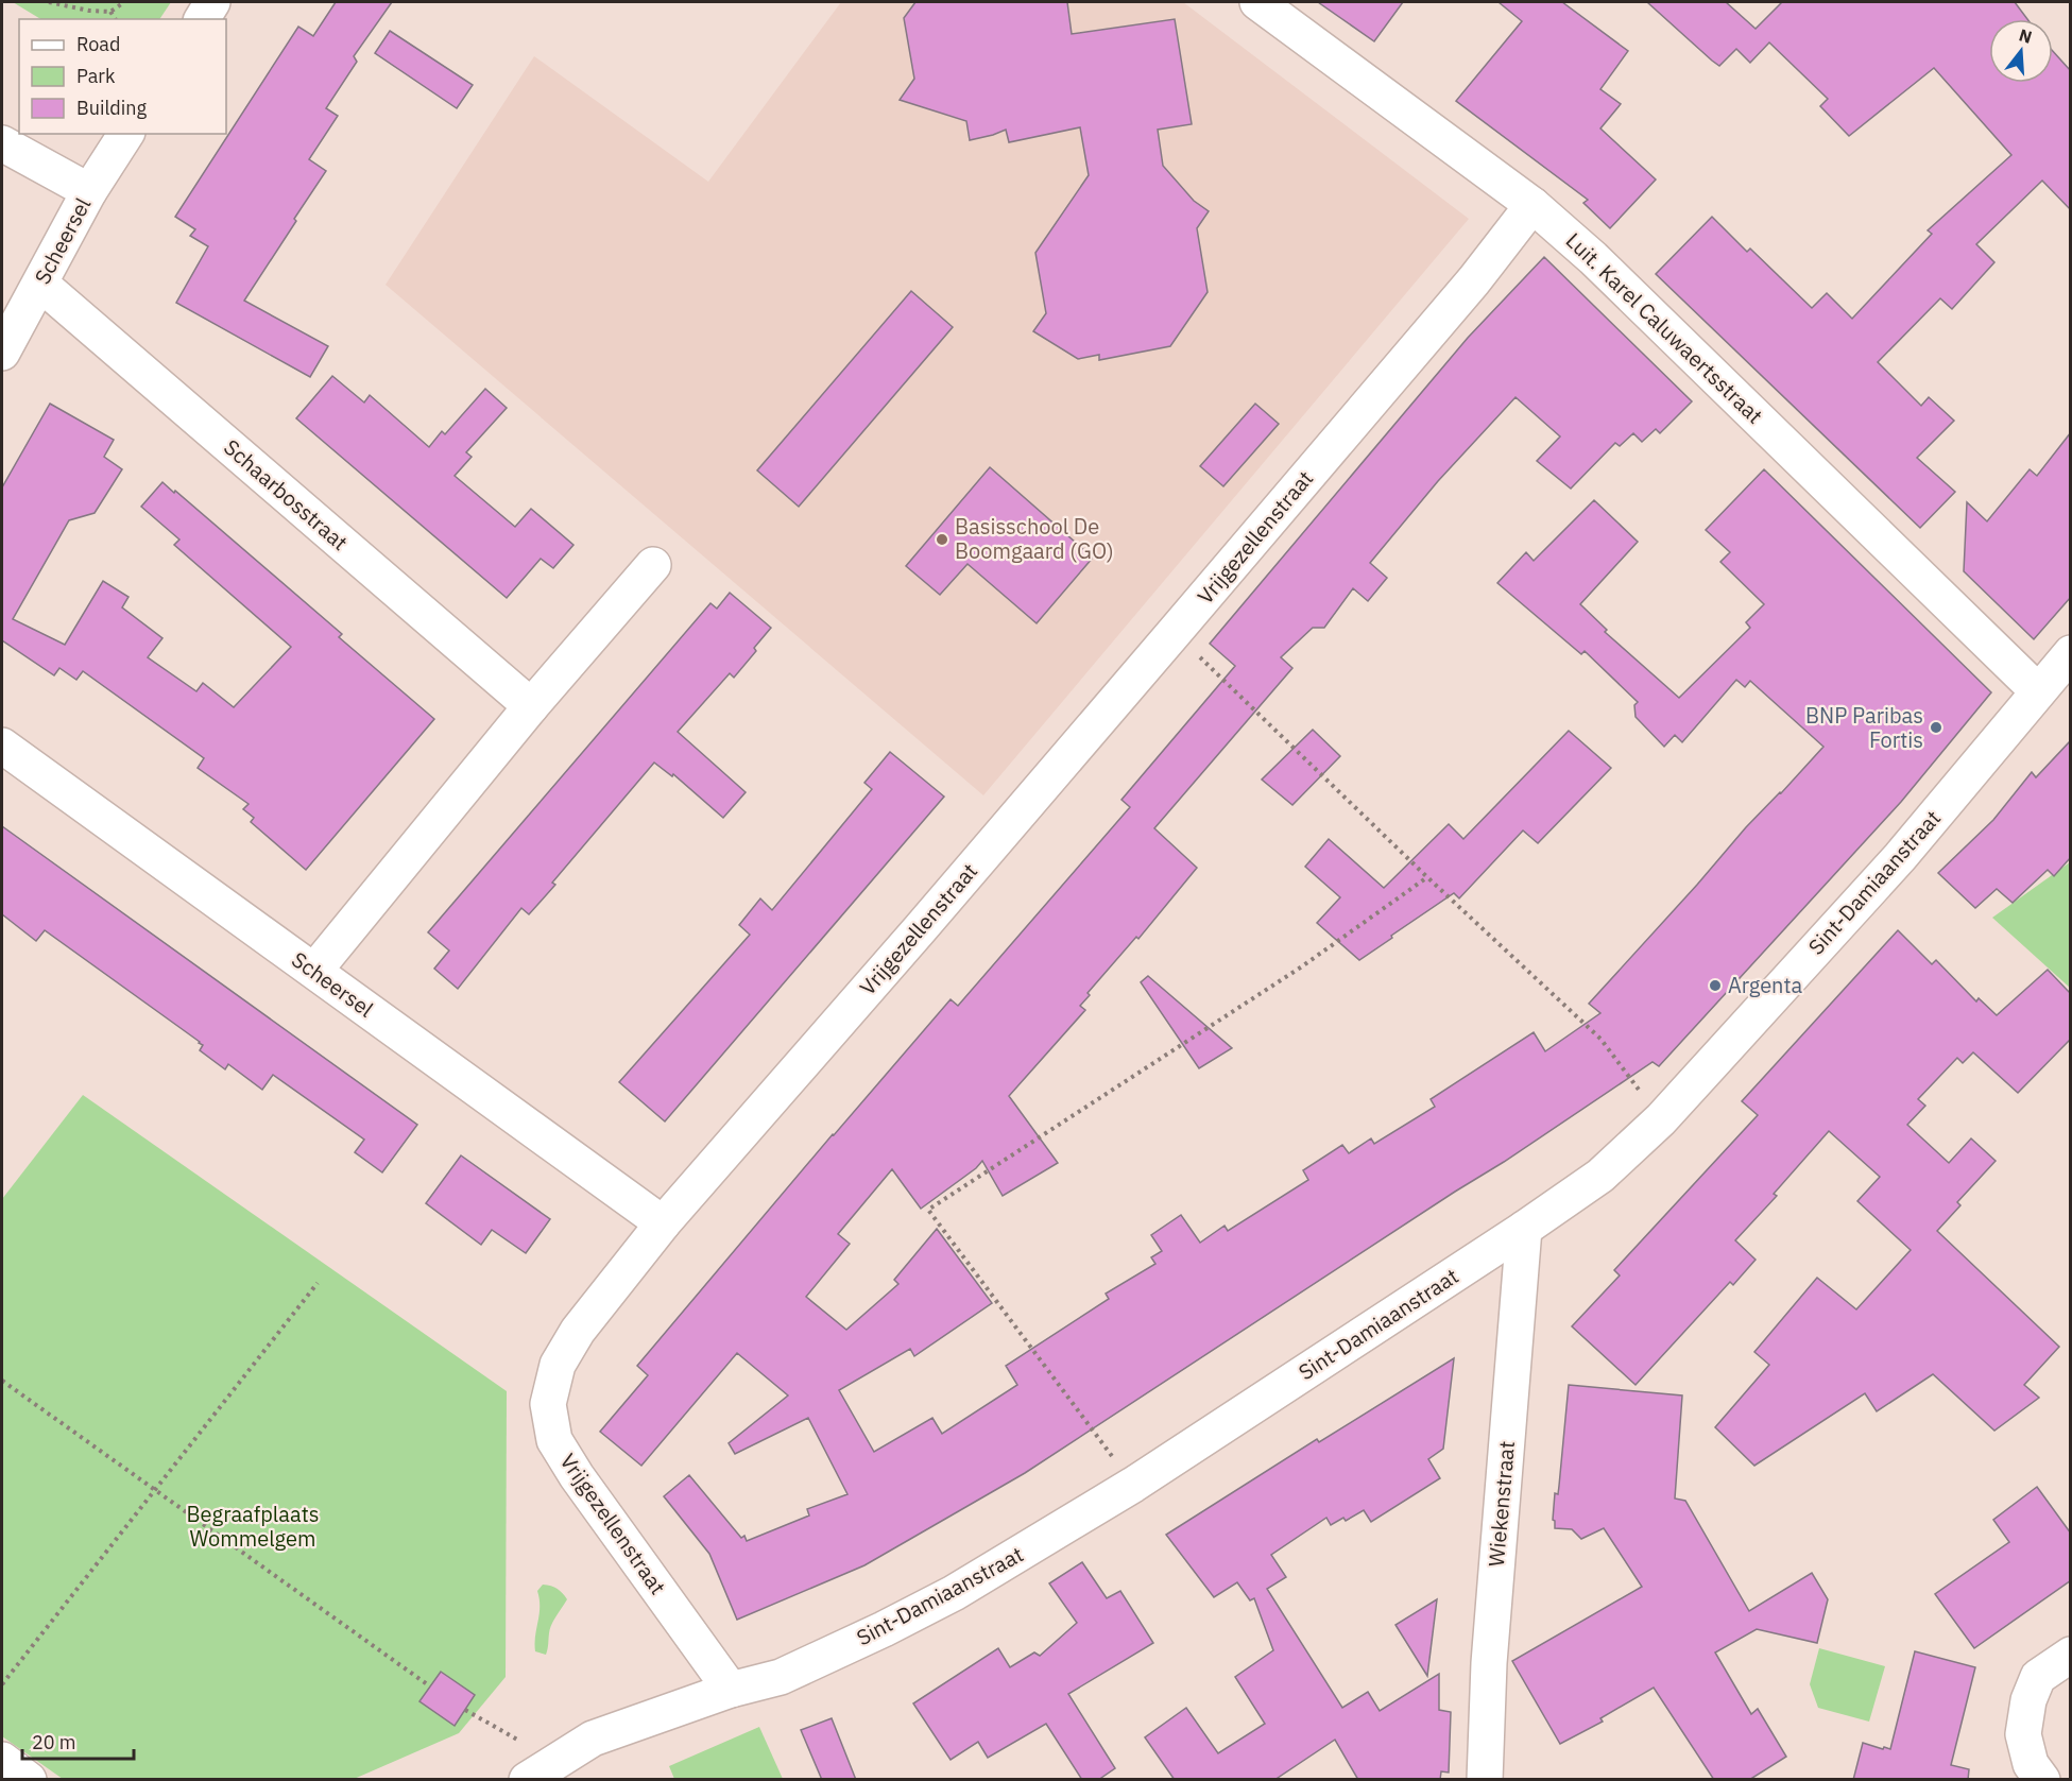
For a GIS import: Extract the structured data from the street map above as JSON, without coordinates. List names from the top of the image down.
{
  "streets": {
    "street": [
      "Scheersel",
      "Luit. Karel Caluwaertsstraat",
      "Schaarbosstraat",
      "Vrijgezellenstraat",
      "Sint-Damiaanstraat",
      "Wiekenstraat"
    ]
  },
  "crossings": [
    ["Scheersel", "Schaarbosstraat"],
    ["Scheersel", "Vrijgezellenstraat"],
    ["Luit. Karel Caluwaertsstraat", "Vrijgezellenstraat"],
    ["Luit. Karel Caluwaertsstraat", "Sint-Damiaanstraat"],
    ["Vrijgezellenstraat", "Sint-Damiaanstraat"],
    ["Sint-Damiaanstraat", "Wiekenstraat"]
  ],
  "parks": ["Begraafplaats Wommelgem"],
  "places": ["Basisschool De Boomgaard (GO)", "BNP Paribas Fortis", "Argenta"],
  "legend": ["Road", "Park", "Building"],
  "scale_bar": "20 m",
  "north": "top"
}
